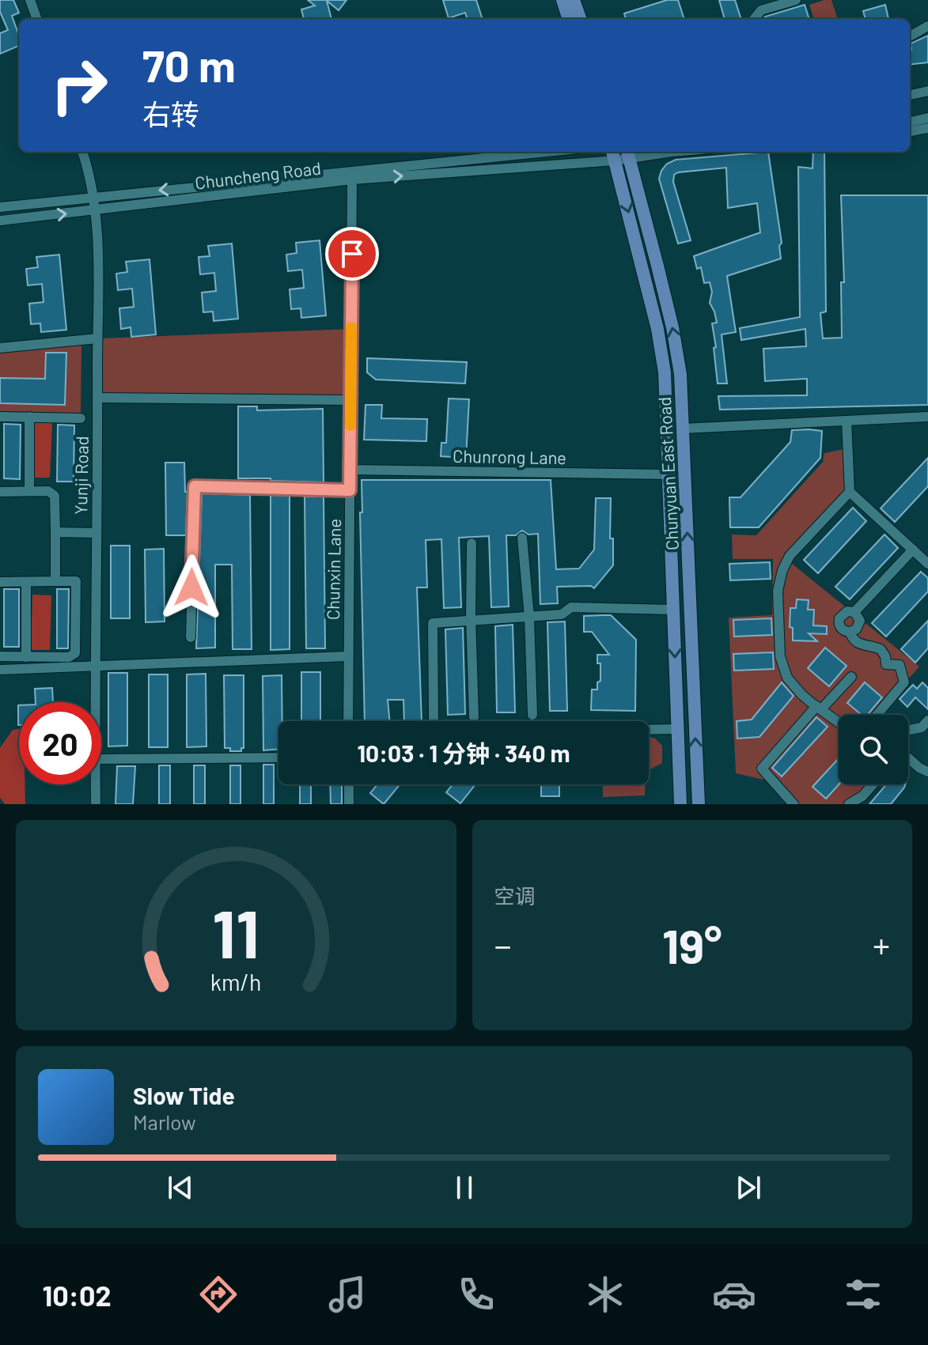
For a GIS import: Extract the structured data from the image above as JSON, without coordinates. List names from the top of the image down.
{
  "streets": {
    "main road": ["Chunyuan East Road"],
    "street": [
      "Chuncheng Road",
      "Chunrong Lane",
      "Yunji Road",
      "Chunxin Lane"
    ]
  },
  "crossings": [
    ["Chuncheng Road", "Chunyuan East Road"],
    ["Chuncheng Road", "Yunji Road"],
    ["Chuncheng Road", "Chunxin Lane"],
    ["Chunrong Lane", "Chunyuan East Road"],
    ["Chunrong Lane", "Chunxin Lane"]
  ],
  "page": {
    "turn": ["70 m", "右转"],
    "limit": "20",
    "trip": "10:03 · 1 分钟 · 340 m",
    "tile": "空调",
    "heat": ["−", "19°", "+"],
    "song": ["Slow Tide", "Marlow"],
    "tabs": "10:02",
    "gauge": ["11", "km/h"]
  }
}
